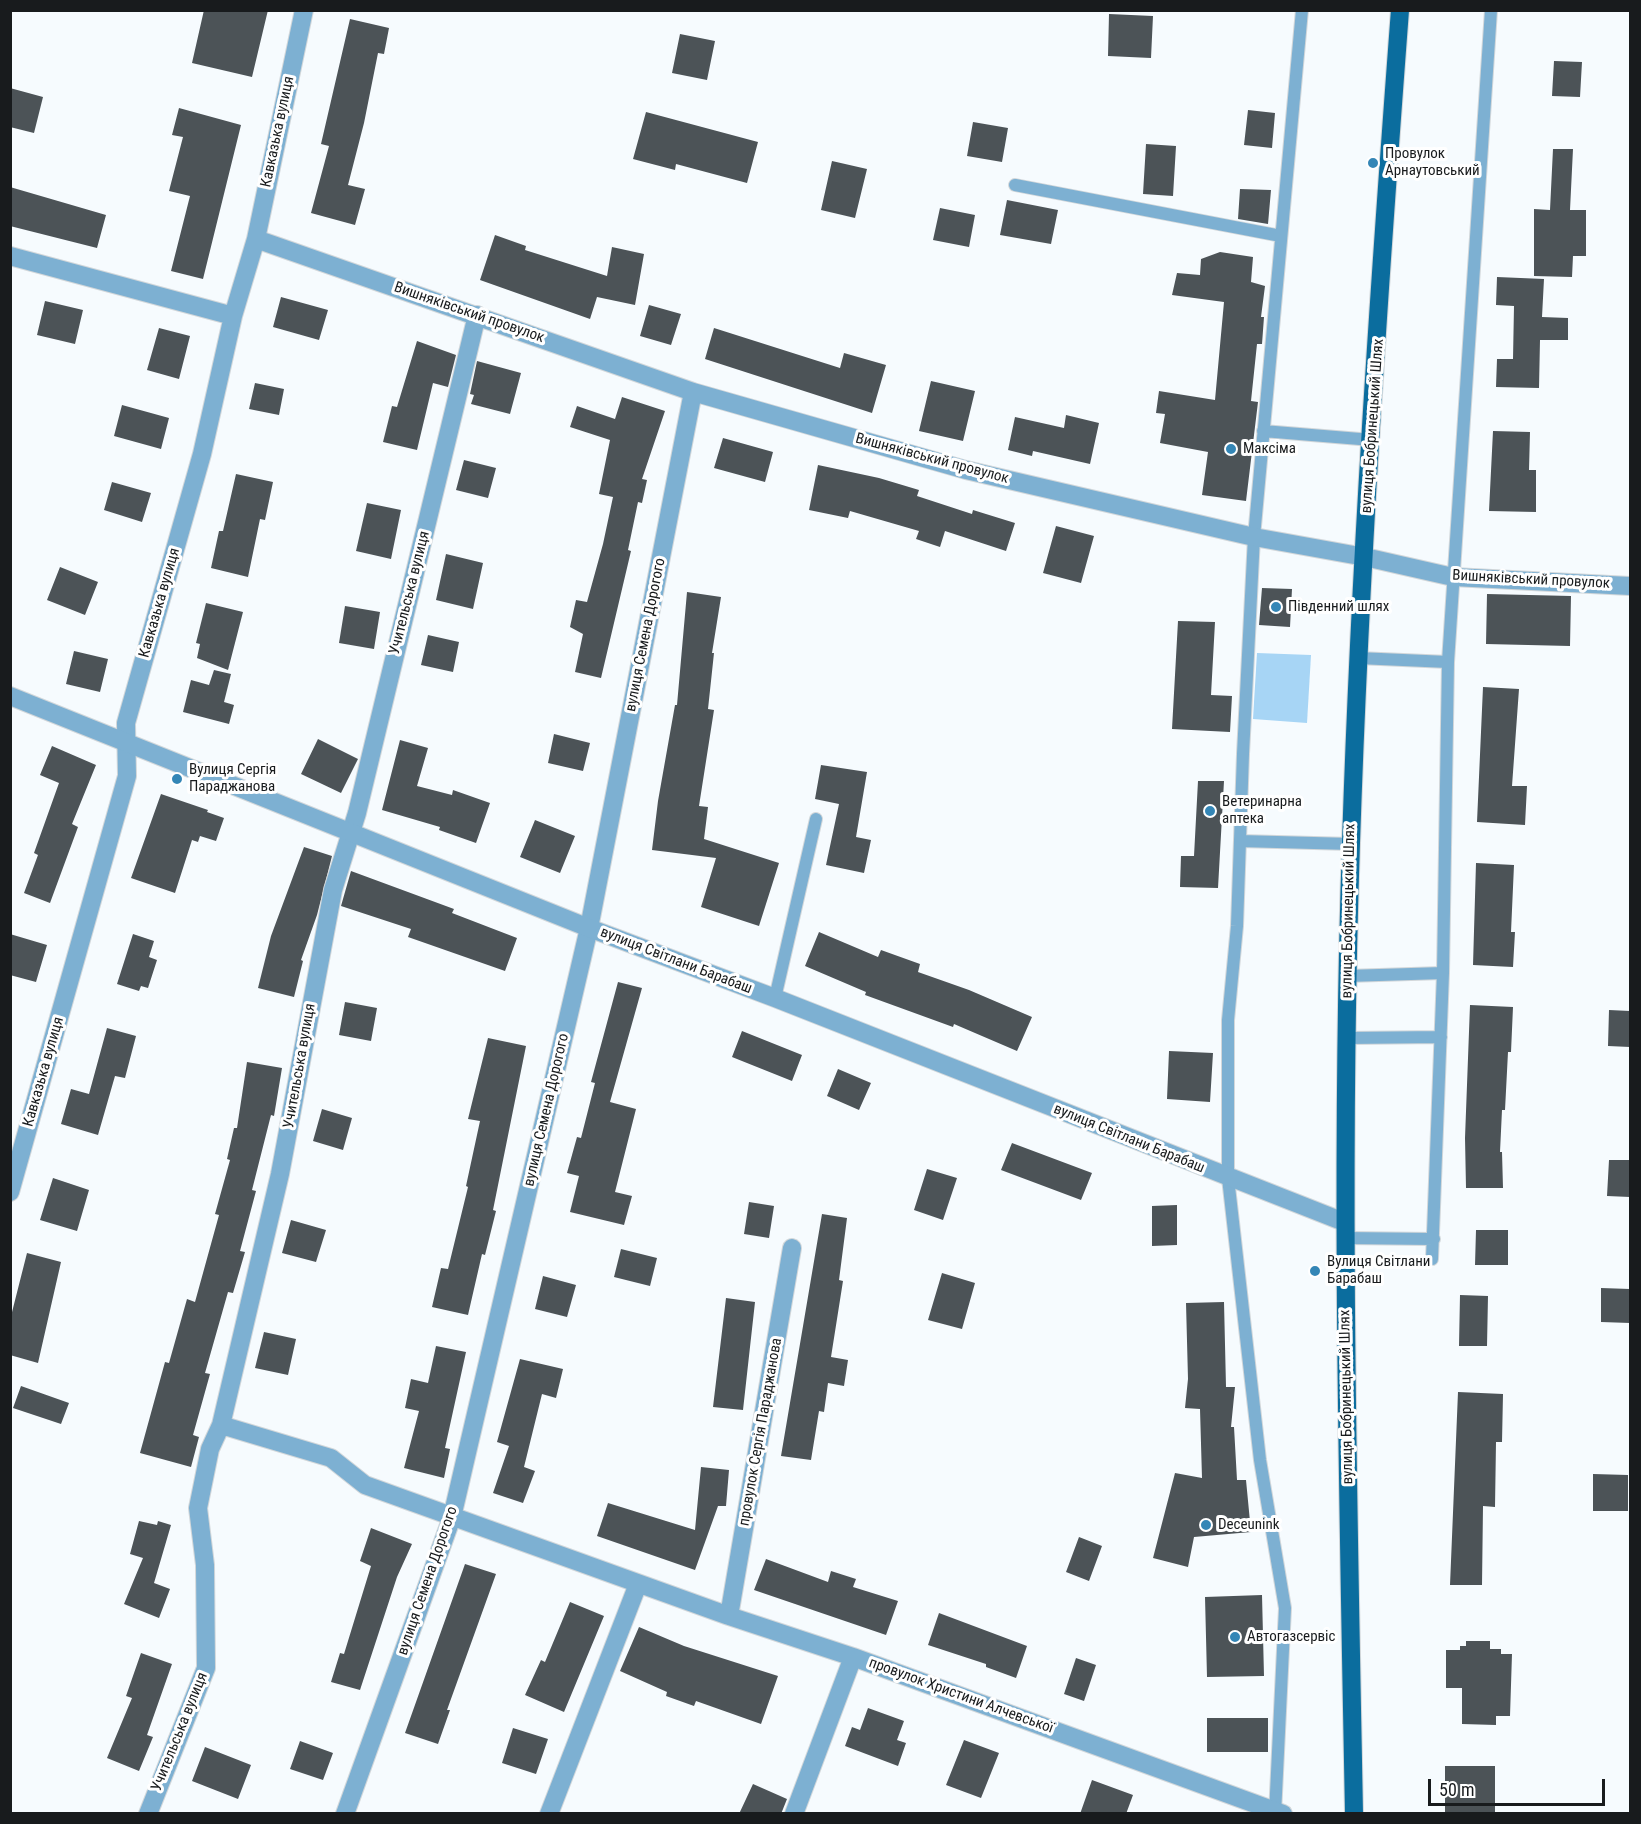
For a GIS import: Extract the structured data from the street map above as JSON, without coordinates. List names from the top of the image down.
{
  "streets": {
    "main road": ["вулиця Бобринецький Шлях"],
    "street": [
      "Кавказька вулиця",
      "Вишняківський провулок",
      "Учительська вулиця",
      "вулиця Семена Дорогого",
      "вулиця Світлани Барабаш",
      "провулок Сергія Параджанова",
      "провулок Христини Алчевської"
    ]
  },
  "crossings": [
    ["Кавказька вулиця", "Вишняківський провулок"],
    ["Кавказька вулиця", "вулиця Світлани Барабаш"],
    ["Вишняківський провулок", "вулиця Бобринецький Шлях"],
    ["Вишняківський провулок", "Учительська вулиця"],
    ["Вишняківський провулок", "вулиця Семена Дорогого"],
    ["вулиця Бобринецький Шлях", "вулиця Світлани Барабаш"],
    ["Учительська вулиця", "вулиця Світлани Барабаш"],
    ["Учительська вулиця", "провулок Христини Алчевської"],
    ["вулиця Семена Дорогого", "вулиця Світлани Барабаш"],
    ["вулиця Семена Дорогого", "провулок Христини Алчевської"],
    ["провулок Сергія Параджанова", "провулок Христини Алчевської"]
  ],
  "places": [
    "Провулок Арнаутовський",
    "Максіма",
    "Південний шлях",
    "Вулиця Сергія Параджанова",
    "Ветеринарна аптека",
    "Вулиця Світлани Барабаш",
    "Deceunink",
    "Автогазсервіс"
  ],
  "scale_bar": "50 m"
}
